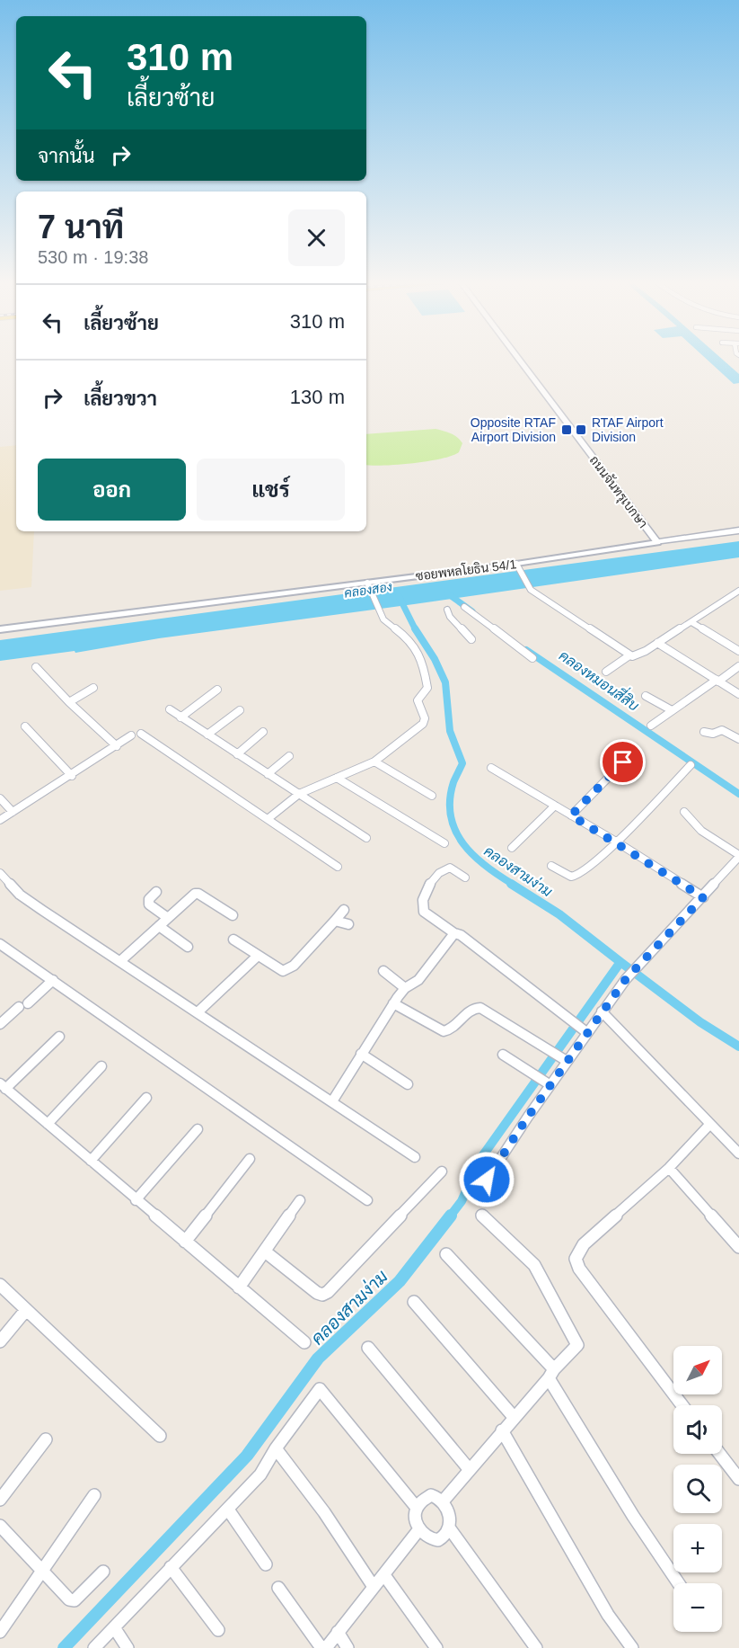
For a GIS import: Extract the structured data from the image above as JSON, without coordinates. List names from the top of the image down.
{
  "streets": {
    "main road": ["ถนนจันทรุเบกษา", "ซอยพหลโยธิน 54/1"]
  },
  "crossings": [
    ["ถนนจันทรุเบกษา", "ซอยพหลโยธิน 54/1"]
  ],
  "water": ["คลองสอง", "คลองหมอนสี่สิบ", "คลองสามง่าม"],
  "places": {
    "transit": ["Opposite RTAF Airport Division", "RTAF Airport Division"]
  },
  "north": "top right",
  "page": {
    "turn": ["310 m", "เลี้ยวซ้าย"],
    "then": "จากนั้น",
    "heading": ["7 นาที", "530 m · 19:38"],
    "list": [
      {
        "name": "เลี้ยวซ้าย",
        "value": "310 m"
      },
      {
        "name": "เลี้ยวขวา",
        "value": "130 m"
      }
    ],
    "buttons": ["ออก", "แชร์"],
    "map_buttons": ["+", "−"]
  }
}
